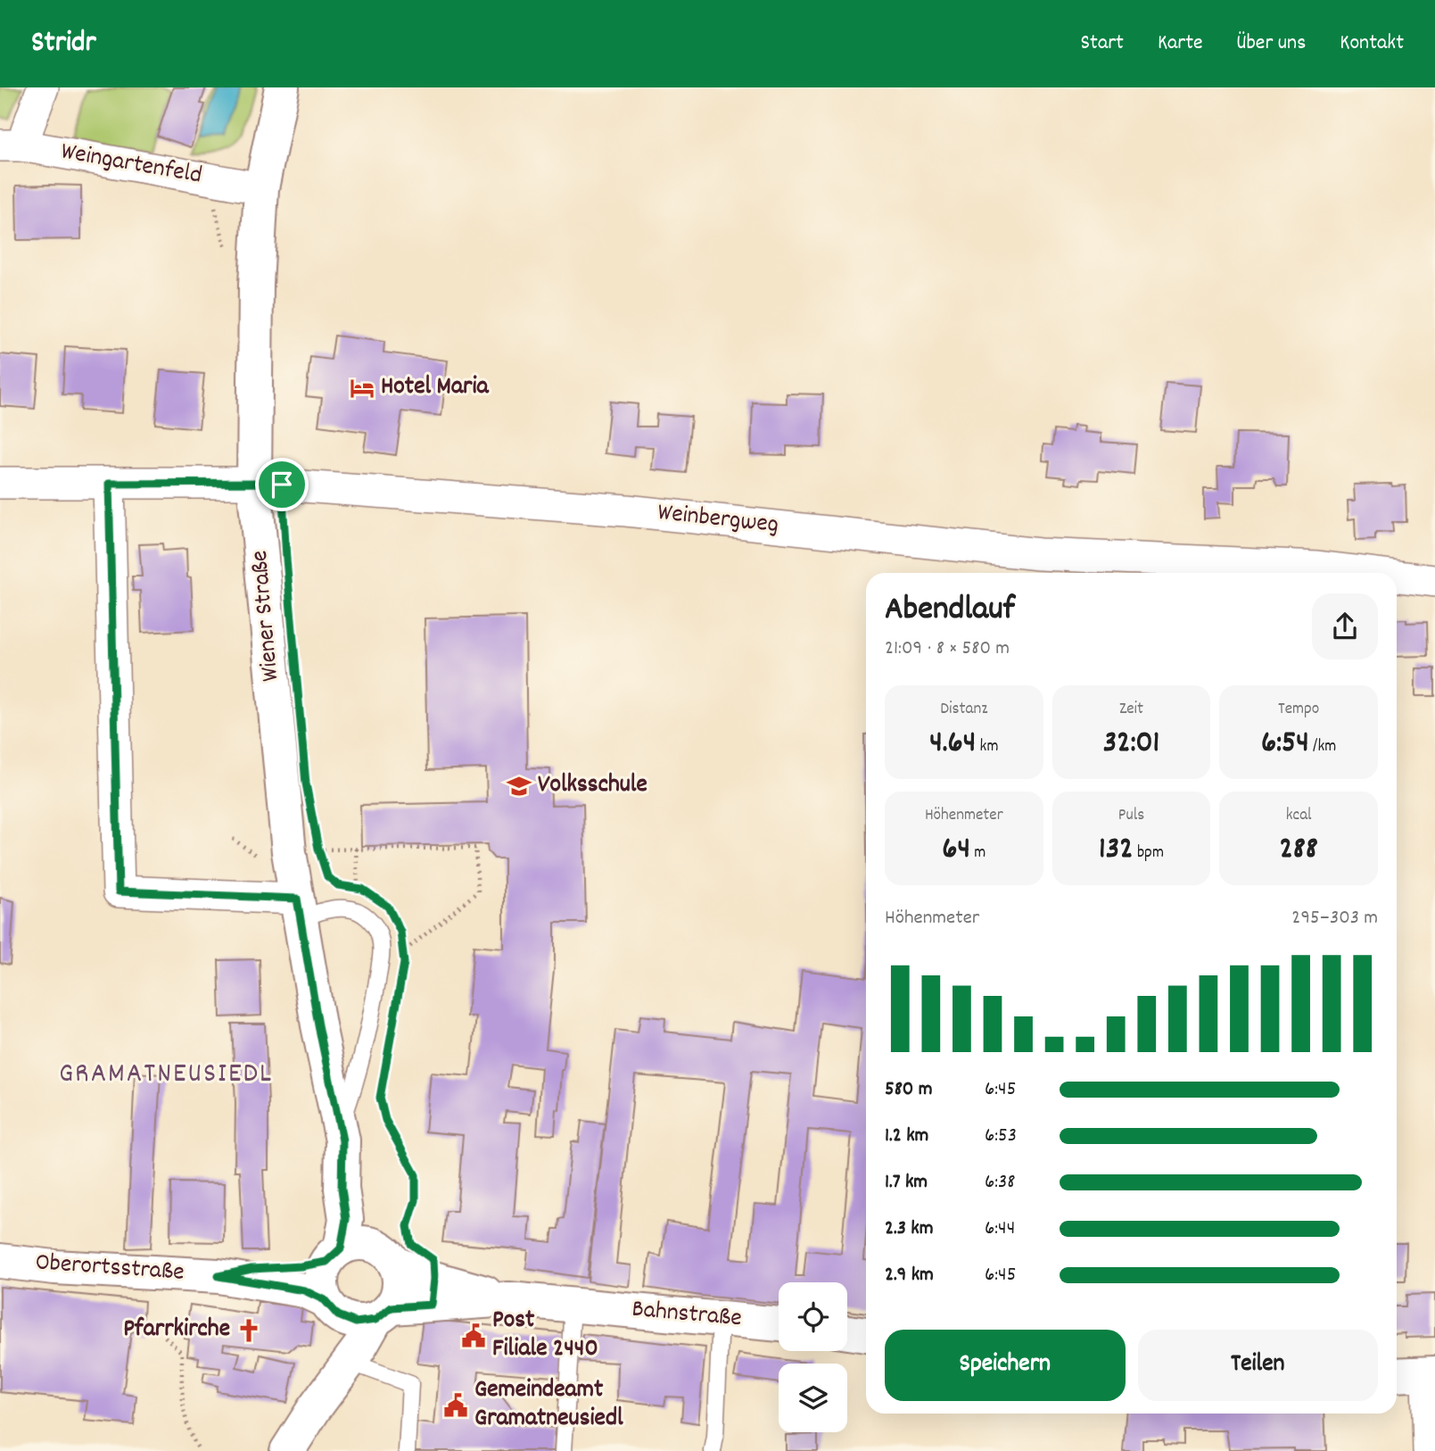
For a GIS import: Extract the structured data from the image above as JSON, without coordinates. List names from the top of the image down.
{
  "streets": {
    "main road": ["Wiener Straße", "Oberortsstraße", "Bahnstraße"],
    "street": ["Weingartenfeld", "Weinbergweg"]
  },
  "crossings": [
    ["Weingartenfeld", "Wiener Straße"],
    ["Weinbergweg", "Wiener Straße"],
    ["Wiener Straße", "Oberortsstraße"],
    ["Wiener Straße", "Bahnstraße"],
    ["Oberortsstraße", "Bahnstraße"]
  ],
  "districts": ["GRAMATNEUSIEDL"],
  "places": {
    "hotel": ["Hotel Maria"],
    "school or university": ["Volksschule"],
    "church": ["Pfarrkirche"],
    "public building": ["Post Filiale 2440", "Gemeindeamt Gramatneusiedl"]
  },
  "page": {
    "header": "Stridr",
    "nav": [
      "Start",
      "Karte",
      "Über uns",
      "Kontakt"
    ],
    "heading": ["Abendlauf", "21:09 · 8 × 580 m"],
    "stats": [
      ["Distanz", "4.64 km"],
      ["Zeit", "32:01"],
      ["Tempo", "6:54 /km"],
      ["Höhenmeter", "64 m"],
      ["Puls", "132 bpm"],
      ["kcal", "288"]
    ],
    "chart": ["Höhenmeter", "295–303 m"],
    "list": [
      {
        "name": "580 m",
        "note": "6:45"
      },
      {
        "name": "1.2 km",
        "note": "6:53"
      },
      {
        "name": "1.7 km",
        "note": "6:38"
      },
      {
        "name": "2.3 km",
        "note": "6:44"
      },
      {
        "name": "2.9 km",
        "note": "6:45"
      }
    ],
    "buttons": ["Speichern", "Teilen"]
  }
}
